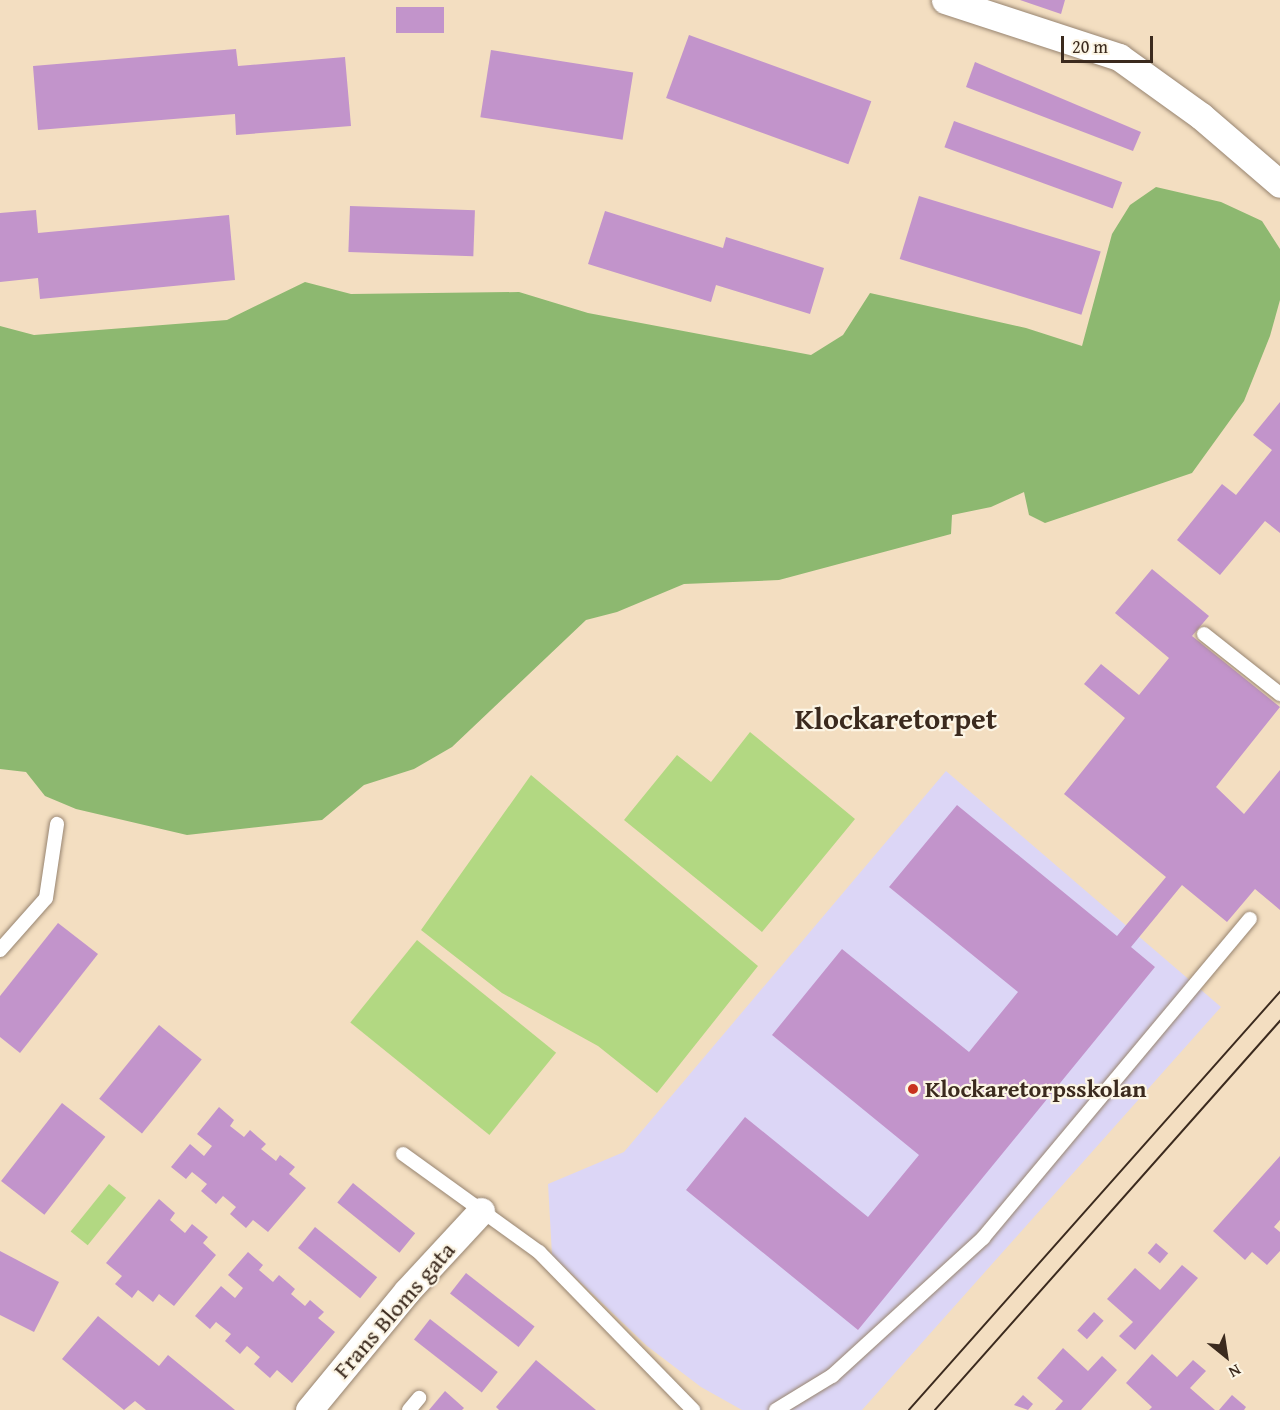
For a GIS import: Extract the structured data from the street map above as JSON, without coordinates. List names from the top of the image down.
{
  "streets": {
    "street": ["Frans Bloms gata"]
  },
  "districts": ["Klockaretorpet"],
  "places": ["Klockaretorpsskolan"],
  "scale_bar": "20 m",
  "north": "bottom right"
}
